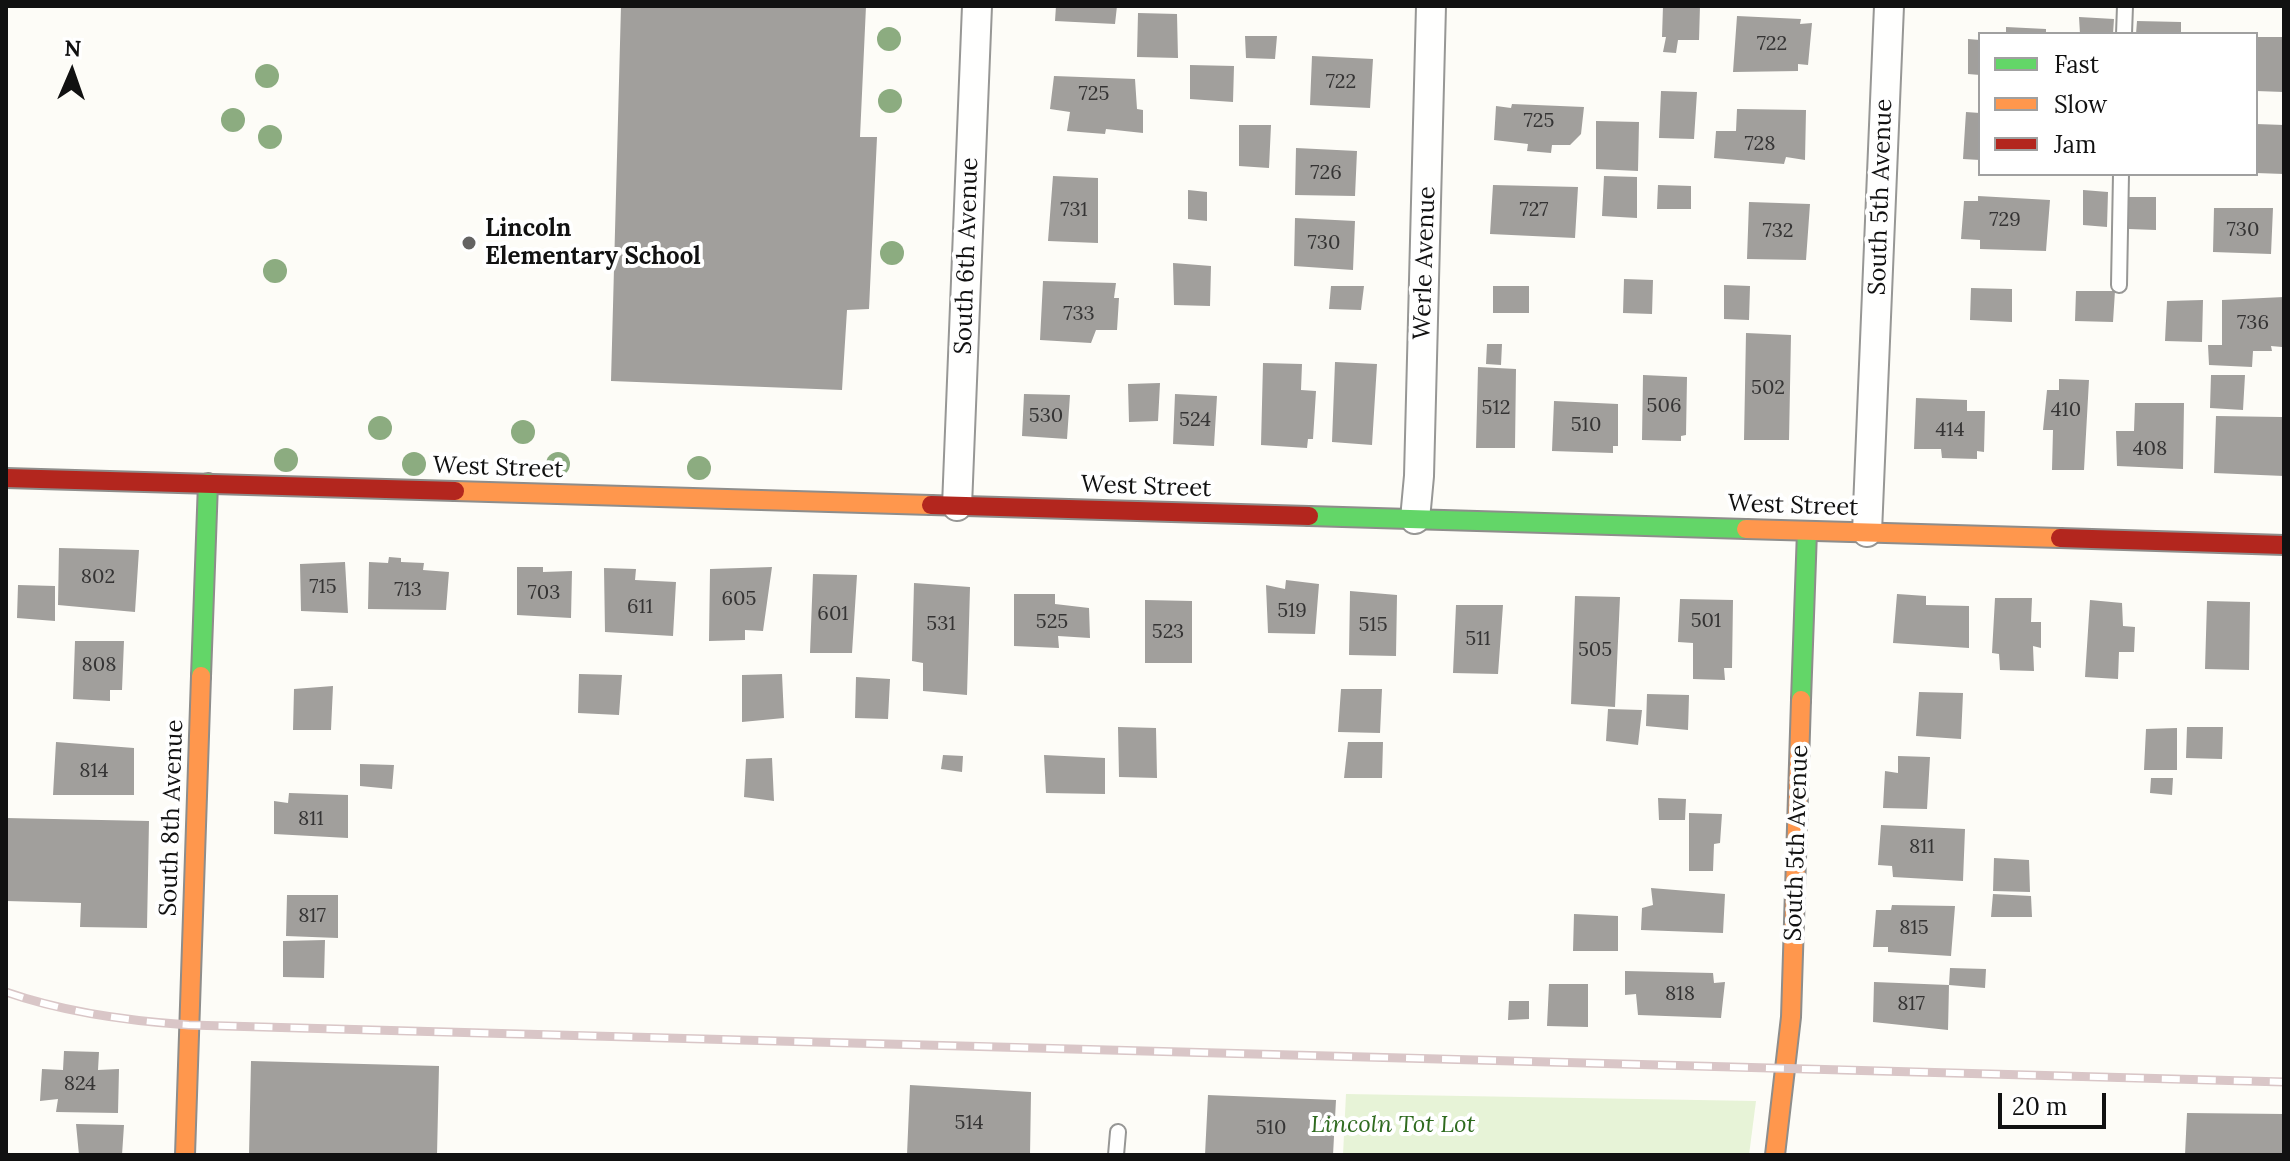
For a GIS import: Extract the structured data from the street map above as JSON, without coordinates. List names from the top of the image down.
{
  "streets": {
    "street": [
      "South 5th Avenue",
      "South 6th Avenue",
      "Werle Avenue",
      "West Street",
      "South 8th Avenue"
    ]
  },
  "crossings": [
    ["South 5th Avenue", "West Street"],
    ["South 6th Avenue", "West Street"],
    ["Werle Avenue", "West Street"],
    ["West Street", "South 8th Avenue"]
  ],
  "parks": ["Lincoln Tot Lot"],
  "places": ["Lincoln Elementary School"],
  "house_numbers": [
    "722",
    "722",
    "725",
    "725",
    "728",
    "726",
    "731",
    "727",
    "729",
    "730",
    "732",
    "730",
    "733",
    "736",
    "502",
    "506",
    "512",
    "410",
    "530",
    "524",
    "510",
    "414",
    "408",
    "802",
    "715",
    "713",
    "703",
    "605",
    "611",
    "519",
    "601",
    "501",
    "525",
    "531",
    "515",
    "523",
    "511",
    "505",
    "808",
    "814",
    "811",
    "811",
    "817",
    "815",
    "818",
    "817",
    "824",
    "514",
    "510"
  ],
  "legend": ["Fast", "Slow", "Jam"],
  "scale_bar": "20 m",
  "north": "top"
}
